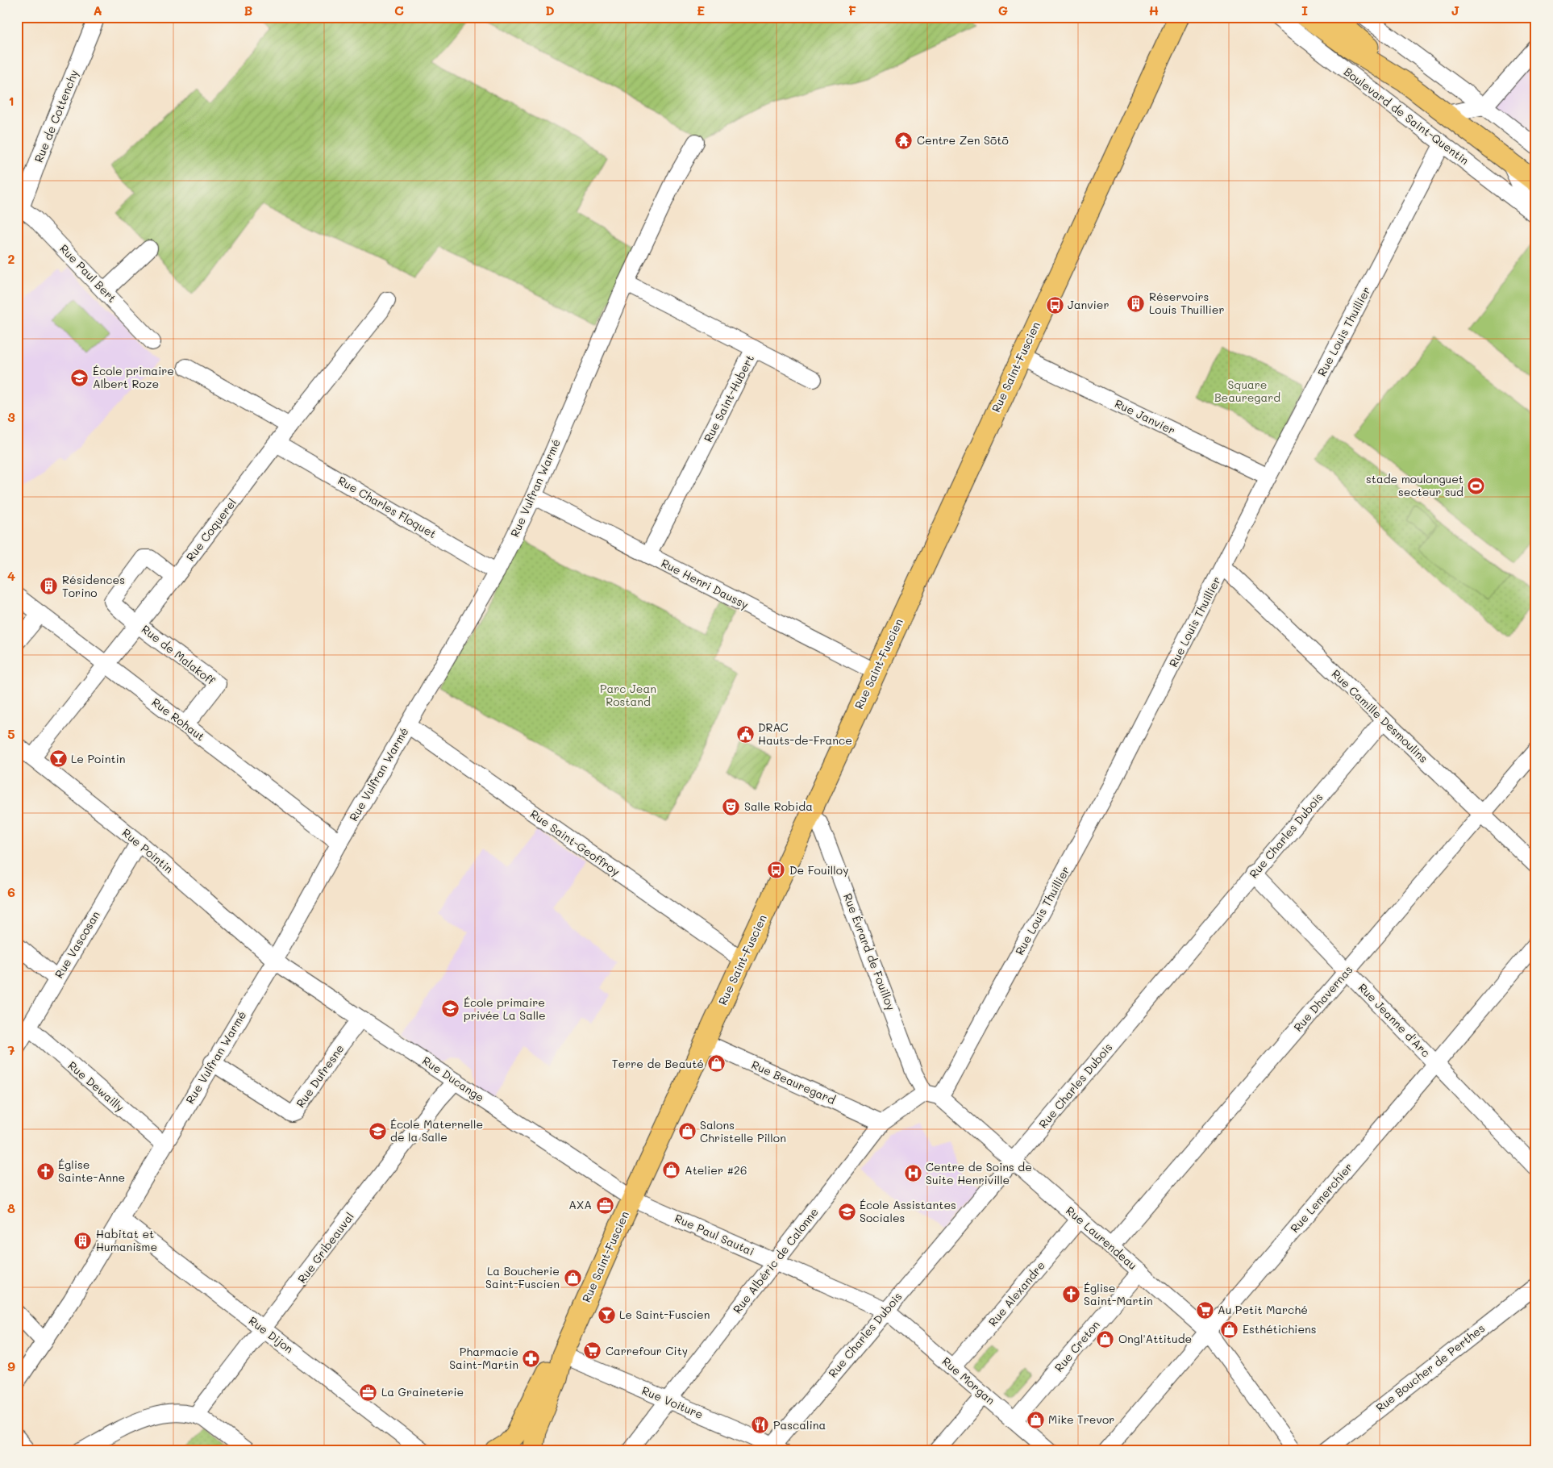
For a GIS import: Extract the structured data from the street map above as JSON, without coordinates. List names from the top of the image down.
{
  "streets": {
    "main road": ["Boulevard de Saint-Quentin", "Rue Saint-Fuscien"],
    "street": [
      "Rue de Cottenchy",
      "Rue Paul Bert",
      "Rue Louis Thuillier",
      "Rue Saint-Hubert",
      "Rue Janvier",
      "Rue Vulfran Warmé",
      "Rue Charles Floquet",
      "Rue Coquerel",
      "Rue Henri Daussy",
      "Rue de Malakoff",
      "Rue Camille Desmoulins",
      "Rue Rohaut",
      "Rue Charles Dubois",
      "Rue Saint-Geoffroy",
      "Rue Pointin",
      "Rue Vascosan",
      "Rue Évrard de Fouilloy",
      "Rue Dhavernas",
      "Rue Jeanne d'Arc",
      "Rue Dufresne",
      "Rue Ducange",
      "Rue Beauregard",
      "Rue Dewailly",
      "Rue Lemerchier",
      "Rue Paul Sautai",
      "Rue Laurendeau",
      "Rue Gribeauval",
      "Rue Albéric de Calonne",
      "Rue Alexandre",
      "Rue Dijon",
      "Rue Creton",
      "Rue Boucher de Perthes",
      "Rue Morgan",
      "Rue Voiture"
    ]
  },
  "crossings": [
    ["Rue de Cottenchy", "Rue Paul Bert"],
    ["Boulevard de Saint-Quentin", "Rue Louis Thuillier"],
    ["Rue Louis Thuillier", "Rue Janvier"],
    ["Rue Louis Thuillier", "Rue Camille Desmoulins"],
    ["Rue Louis Thuillier", "Rue Évrard de Fouilloy"],
    ["Rue Louis Thuillier", "Rue Laurendeau"],
    ["Rue Louis Thuillier", "Rue Albéric de Calonne"],
    ["Rue Saint-Fuscien", "Rue Janvier"],
    ["Rue Saint-Fuscien", "Rue Henri Daussy"],
    ["Rue Saint-Fuscien", "Rue Saint-Geoffroy"],
    ["Rue Saint-Fuscien", "Rue Évrard de Fouilloy"],
    ["Rue Saint-Fuscien", "Rue Ducange"],
    ["Rue Saint-Fuscien", "Rue Beauregard"],
    ["Rue Saint-Fuscien", "Rue Paul Sautai"],
    ["Rue Saint-Fuscien", "Rue Voiture"],
    ["Rue Saint-Hubert", "Rue Vulfran Warmé"],
    ["Rue Saint-Hubert", "Rue Henri Daussy"],
    ["Rue Vulfran Warmé", "Rue Charles Floquet"],
    ["Rue Vulfran Warmé", "Rue Henri Daussy"],
    ["Rue Vulfran Warmé", "Rue Rohaut"],
    ["Rue Vulfran Warmé", "Rue Saint-Geoffroy"],
    ["Rue Vulfran Warmé", "Rue Pointin"],
    ["Rue Vulfran Warmé", "Rue Dufresne"],
    ["Rue Vulfran Warmé", "Rue Ducange"],
    ["Rue Vulfran Warmé", "Rue Dewailly"],
    ["Rue Vulfran Warmé", "Rue Dijon"],
    ["Rue Charles Floquet", "Rue Coquerel"],
    ["Rue Coquerel", "Rue de Malakoff"],
    ["Rue Coquerel", "Rue Rohaut"],
    ["Rue Coquerel", "Rue Pointin"],
    ["Rue de Malakoff", "Rue Rohaut"],
    ["Rue Camille Desmoulins", "Rue Charles Dubois"],
    ["Rue Camille Desmoulins", "Rue Dhavernas"],
    ["Rue Charles Dubois", "Rue Jeanne d'Arc"],
    ["Rue Charles Dubois", "Rue Paul Sautai"],
    ["Rue Charles Dubois", "Rue Laurendeau"],
    ["Rue Charles Dubois", "Rue Morgan"],
    ["Rue Charles Dubois", "Rue Voiture"],
    ["Rue Pointin", "Rue Vascosan"],
    ["Rue Pointin", "Rue Ducange"],
    ["Rue Vascosan", "Rue Dewailly"],
    ["Rue Évrard de Fouilloy", "Rue Laurendeau"],
    ["Rue Évrard de Fouilloy", "Rue Albéric de Calonne"],
    ["Rue Dhavernas", "Rue Jeanne d'Arc"],
    ["Rue Dhavernas", "Rue Laurendeau"],
    ["Rue Jeanne d'Arc", "Rue Lemerchier"],
    ["Rue Dufresne", "Rue Ducange"],
    ["Rue Ducange", "Rue Paul Sautai"],
    ["Rue Ducange", "Rue Gribeauval"],
    ["Rue Beauregard", "Rue Albéric de Calonne"],
    ["Rue Lemerchier", "Rue Laurendeau"],
    ["Rue Paul Sautai", "Rue Albéric de Calonne"],
    ["Rue Paul Sautai", "Rue Morgan"],
    ["Rue Laurendeau", "Rue Albéric de Calonne"],
    ["Rue Laurendeau", "Rue Alexandre"],
    ["Rue Laurendeau", "Rue Creton"],
    ["Rue Gribeauval", "Rue Dijon"],
    ["Rue Albéric de Calonne", "Rue Voiture"],
    ["Rue Alexandre", "Rue Morgan"],
    ["Rue Creton", "Rue Morgan"]
  ],
  "parks": ["Square Beauregard", "Parc Jean Rostand"],
  "places": {
    "temple": ["Centre Zen Sōtō"],
    "building": ["Réservoirs Louis Thuillier", "Résidences Torino", "Habitat et Humanisme"],
    "bus stop": ["Janvier", "De Fouilloy"],
    "school or university": [
      "École primaire Albert Roze",
      "École primaire privée La Salle",
      "École Maternelle de la Salle",
      "École Assistantes Sociales"
    ],
    "sports": ["stade moulonguet secteur sud"],
    "public building": ["DRAC Hauts-de-France"],
    "bar": ["Le Pointin", "Le Saint-Fuscien"],
    "theatre": ["Salle Robida"],
    "shop": [
      "Terre de Beauté",
      "Salons Christelle Pillon",
      "Atelier #26",
      "La Boucherie Saint-Fuscien",
      "Esthétichiens",
      "Ongl'Attitude",
      "Mike Trevor"
    ],
    "church": ["Église Sainte-Anne", "Église Saint-Martin"],
    "hospital": ["Centre de Soins de Suite Henriville"],
    "office": ["AXA", "La Graineterie"],
    "supermarket": ["Au Petit Marché", "Carrefour City"],
    "pharmacy": ["Pharmacie Saint-Martin"],
    "restaurant": ["Pascalina"]
  },
  "grid": {
    "columns": [
      "A",
      "B",
      "C",
      "D",
      "E",
      "F",
      "G",
      "H",
      "I",
      "J"
    ],
    "rows": [
      "1",
      "2",
      "3",
      "4",
      "5",
      "6",
      "7",
      "8",
      "9"
    ]
  }
}
